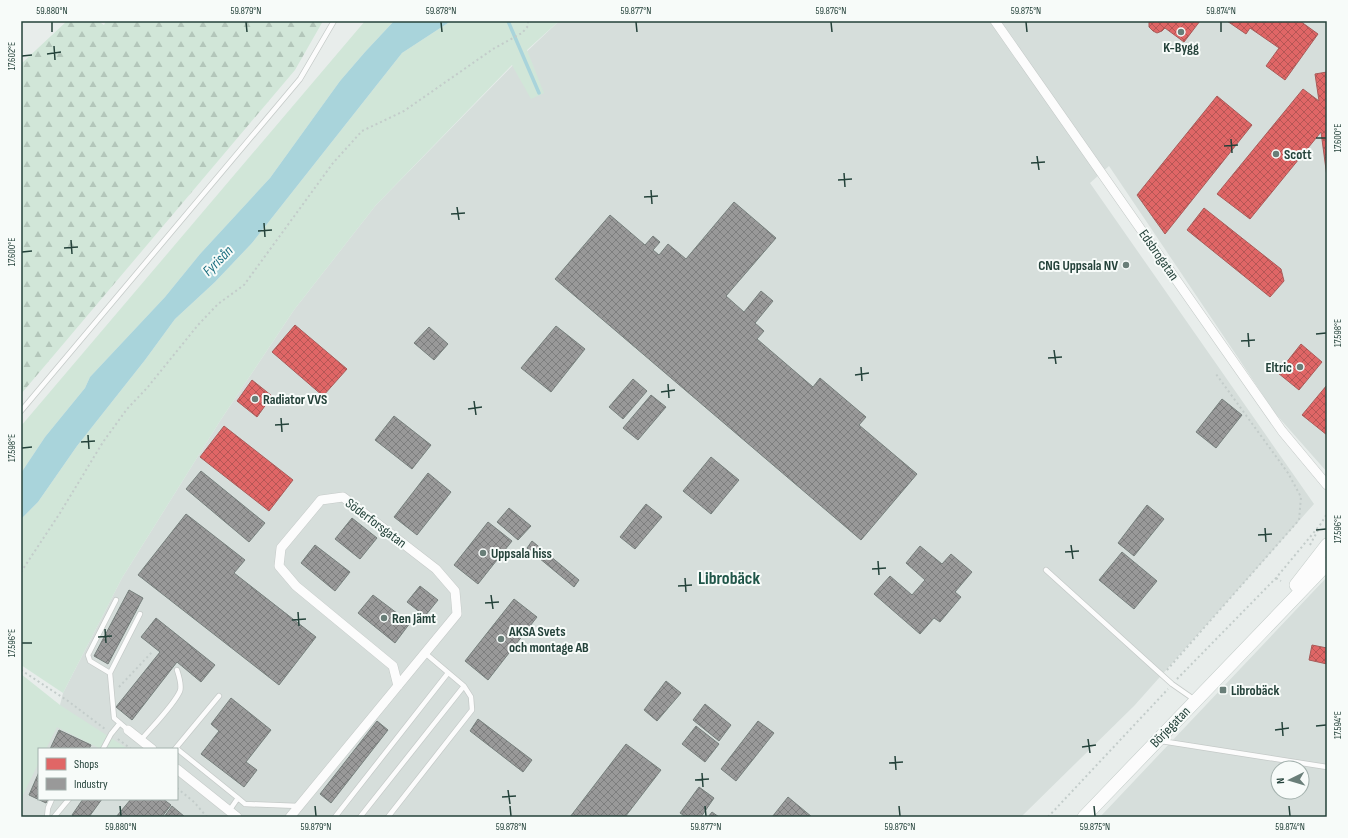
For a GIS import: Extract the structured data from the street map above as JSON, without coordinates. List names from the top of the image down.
{
  "streets": {
    "main road": ["Börjegatan"],
    "street": ["Edsbrogatan", "Söderforsgatan"]
  },
  "districts": ["Librobäck"],
  "water": ["Fyrisån"],
  "places": {
    "other": [
      "K-Bygg",
      "Scott",
      "CNG Uppsala NV",
      "Eltric",
      "Radiator VVS",
      "Uppsala hiss",
      "Ren Jämt",
      "AKSA Svets och montage AB"
    ],
    "transit": ["Librobäck"]
  },
  "legend": ["Shops", "Industry"],
  "north": "left",
  "coordinates": [
    "59.880°N",
    "59.879°N",
    "59.878°N",
    "59.877°N",
    "59.876°N",
    "59.875°N",
    "59.874°N",
    "17.602°E",
    "17.600°E",
    "17.598°E",
    "17.596°E",
    "17.594°E"
  ]
}
